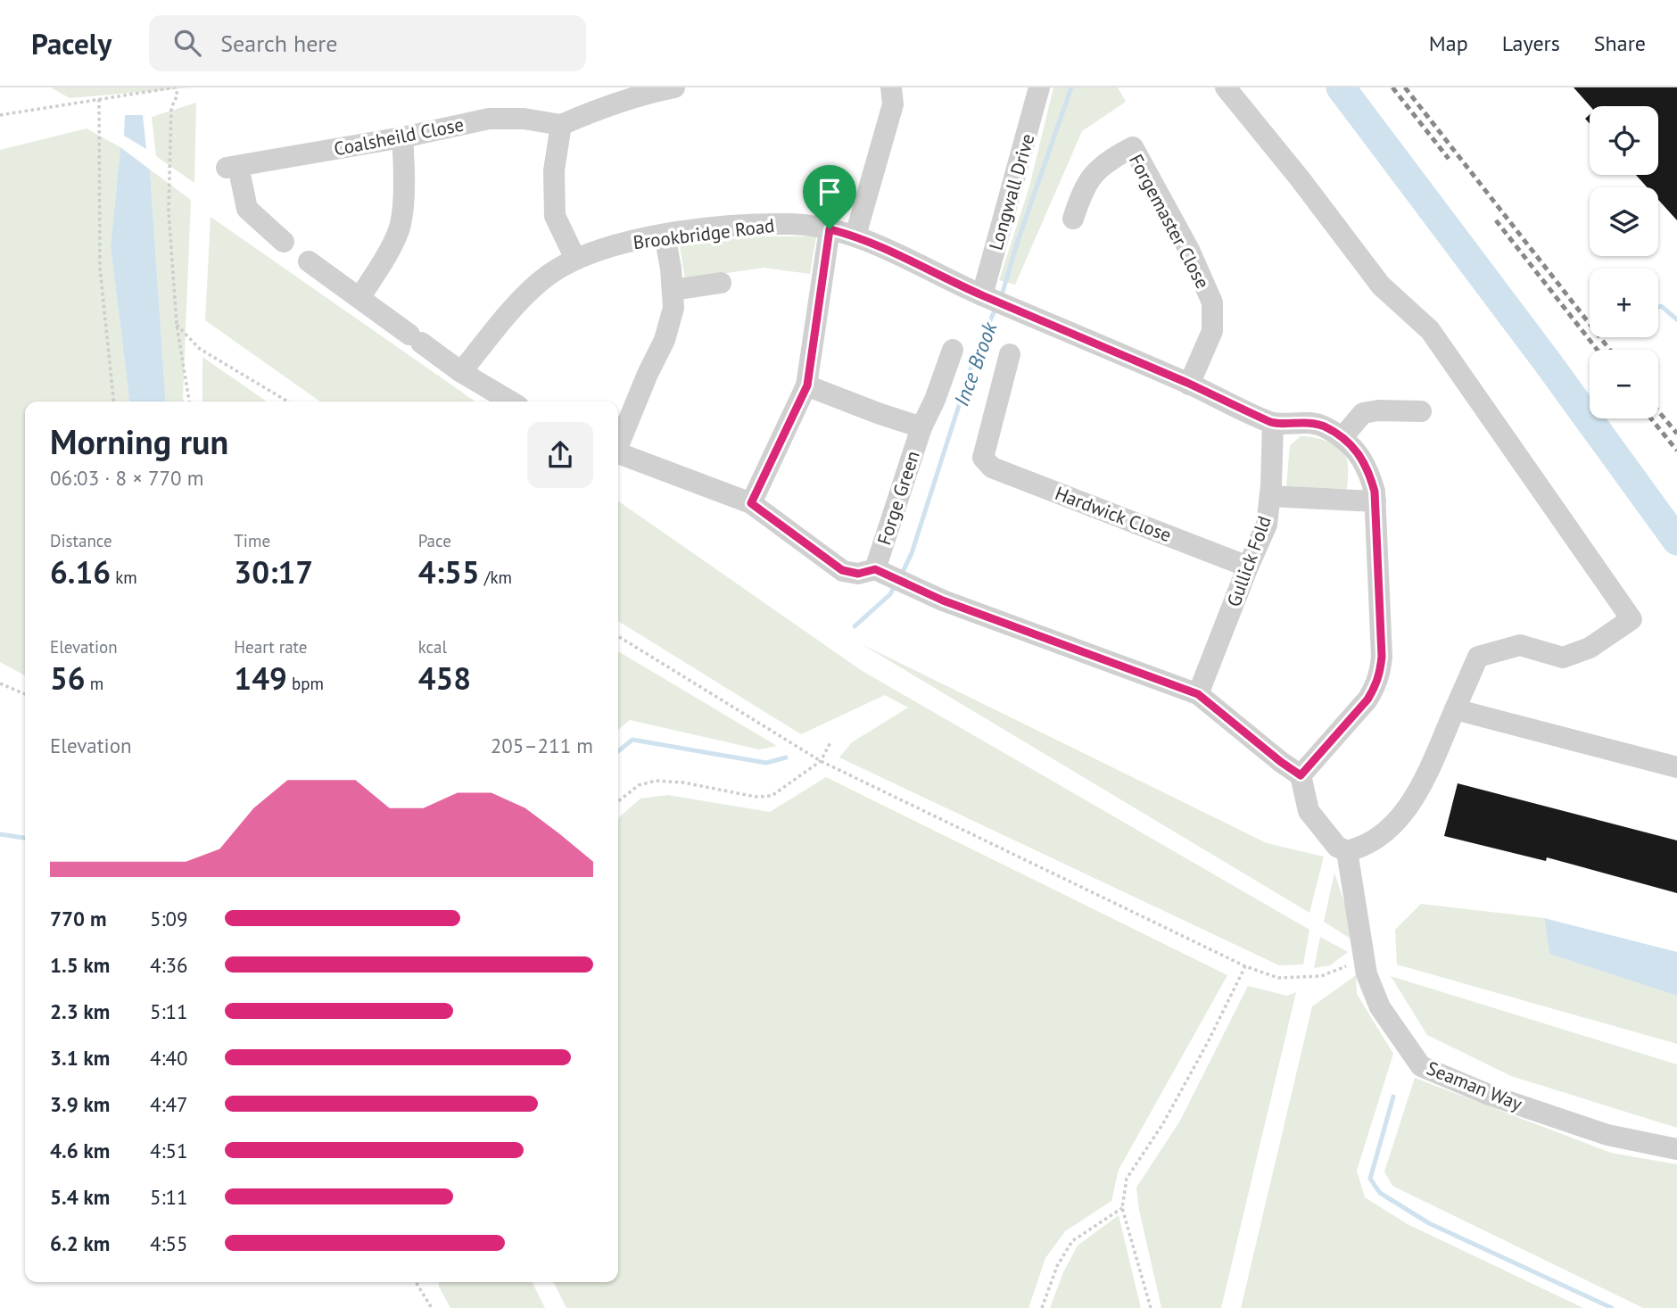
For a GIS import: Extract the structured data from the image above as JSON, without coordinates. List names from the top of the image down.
{
  "streets": {
    "street": [
      "Coalsheild Close",
      "Longwall Drive",
      "Forgemaster Close",
      "Brookbridge Road",
      "Forge Green",
      "Hardwick Close",
      "Gullick Fold",
      "Seaman Way"
    ]
  },
  "crossings": [
    ["Longwall Drive", "Brookbridge Road"],
    ["Forgemaster Close", "Brookbridge Road"],
    ["Brookbridge Road", "Gullick Fold"],
    ["Hardwick Close", "Gullick Fold"]
  ],
  "water": ["Ince Brook"],
  "page": {
    "header": "Pacely",
    "search": "Search here",
    "nav": ["Map", "Layers", "Share"],
    "map_buttons": ["+", "−"],
    "heading": ["Morning run", "06:03 · 8 × 770 m"],
    "stats": [
      ["Distance", "6.16 km"],
      ["Time", "30:17"],
      ["Pace", "4:55 /km"],
      ["Elevation", "56 m"],
      ["Heart rate", "149 bpm"],
      ["kcal", "458"]
    ],
    "chart": ["Elevation", "205–211 m"],
    "list": [
      {
        "name": "770 m",
        "note": "5:09"
      },
      {
        "name": "1.5 km",
        "note": "4:36"
      },
      {
        "name": "2.3 km",
        "note": "5:11"
      },
      {
        "name": "3.1 km",
        "note": "4:40"
      },
      {
        "name": "3.9 km",
        "note": "4:47"
      },
      {
        "name": "4.6 km",
        "note": "4:51"
      },
      {
        "name": "5.4 km",
        "note": "5:11"
      },
      {
        "name": "6.2 km",
        "note": "4:55"
      }
    ]
  }
}
